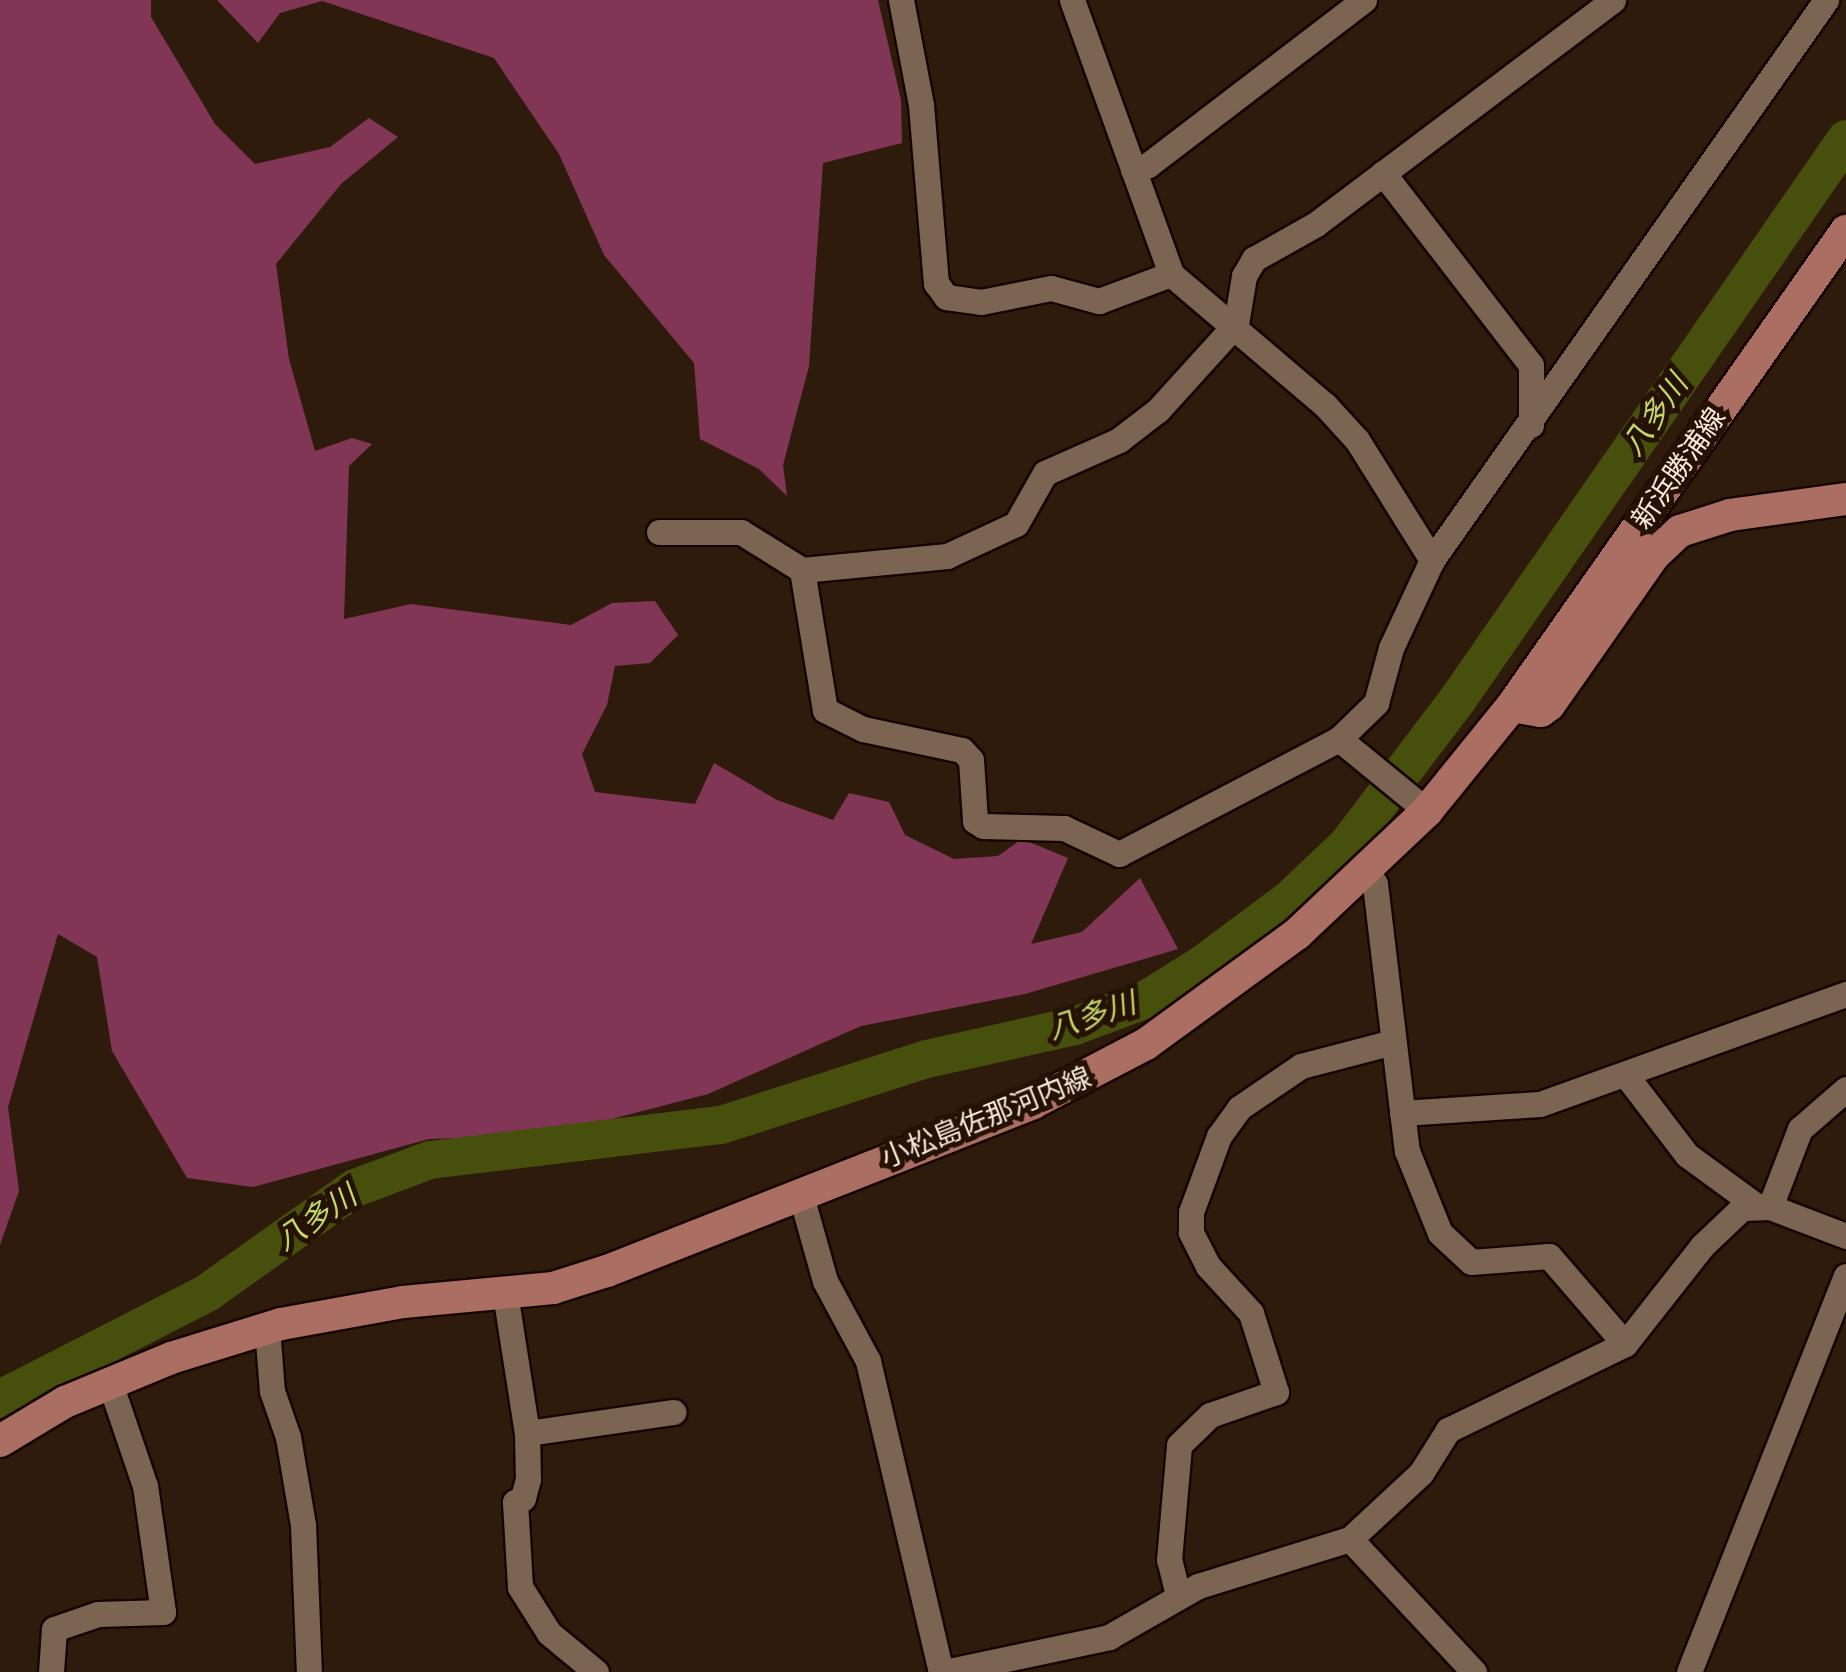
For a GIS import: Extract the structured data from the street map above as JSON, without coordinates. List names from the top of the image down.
{
  "streets": {
    "main road": ["新浜勝浦線", "小松島佐那河内線"]
  },
  "crossings": [
    ["新浜勝浦線", "小松島佐那河内線"]
  ],
  "water": ["八多川"]
}
